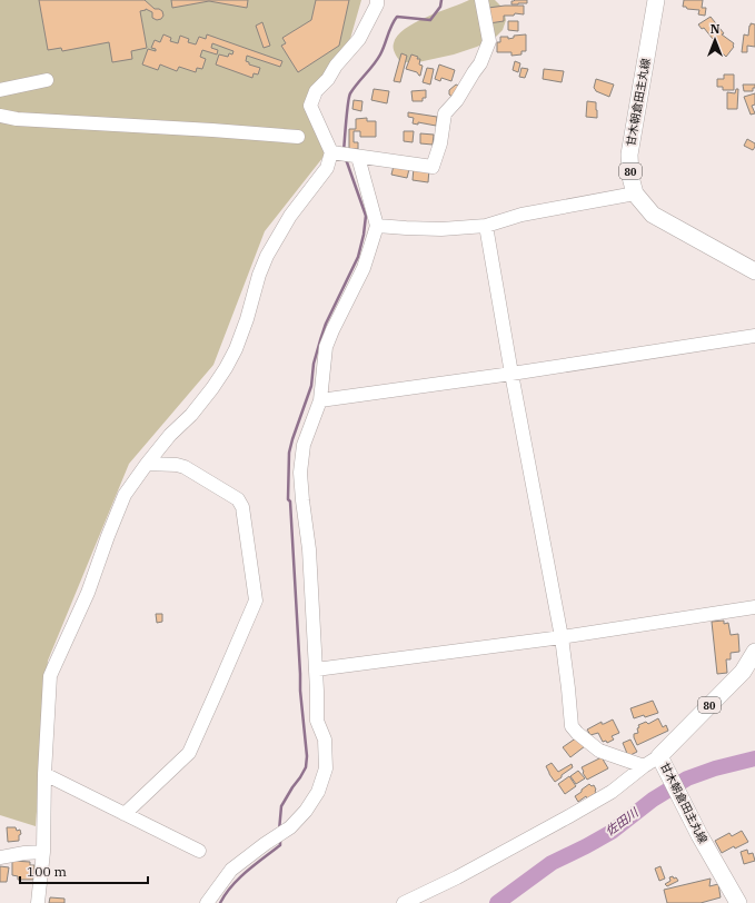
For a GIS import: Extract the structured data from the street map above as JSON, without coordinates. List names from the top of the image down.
{
  "streets": {
    "main road": ["甘木朝倉田主丸線", "80"]
  },
  "crossings": [
    ["甘木朝倉田主丸線", "80"]
  ],
  "water": ["佐田川"],
  "scale_bar": "100 m",
  "north": "top"
}
